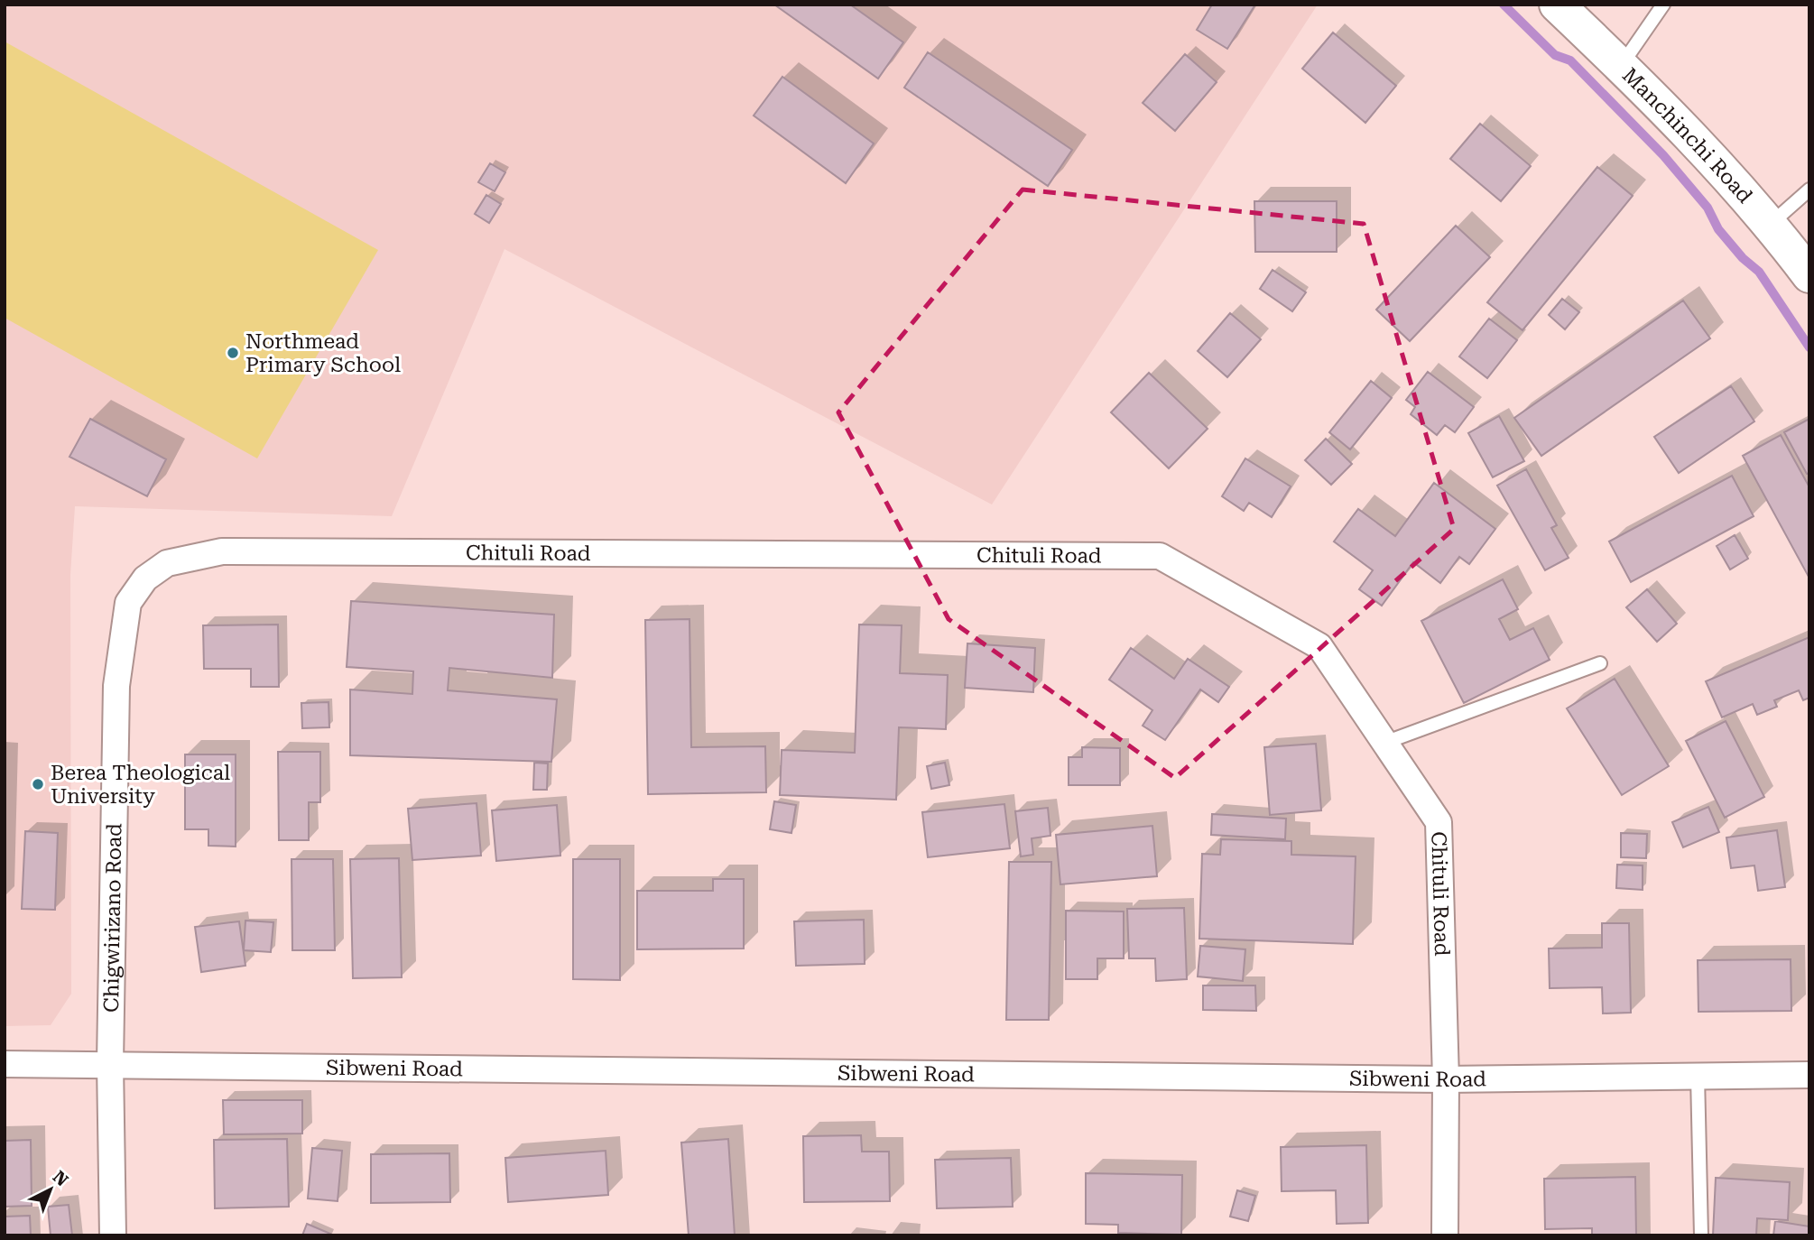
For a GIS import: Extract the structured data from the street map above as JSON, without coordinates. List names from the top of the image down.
{
  "streets": {
    "main road": ["Manchinchi Road"],
    "street": ["Chituli Road", "Chigwirizano Road", "Sibweni Road"]
  },
  "crossings": [
    ["Chituli Road", "Chigwirizano Road"],
    ["Chituli Road", "Sibweni Road"],
    ["Chigwirizano Road", "Sibweni Road"]
  ],
  "places": ["Northmead Primary School", "Berea Theological University"],
  "north": "top right"
}
